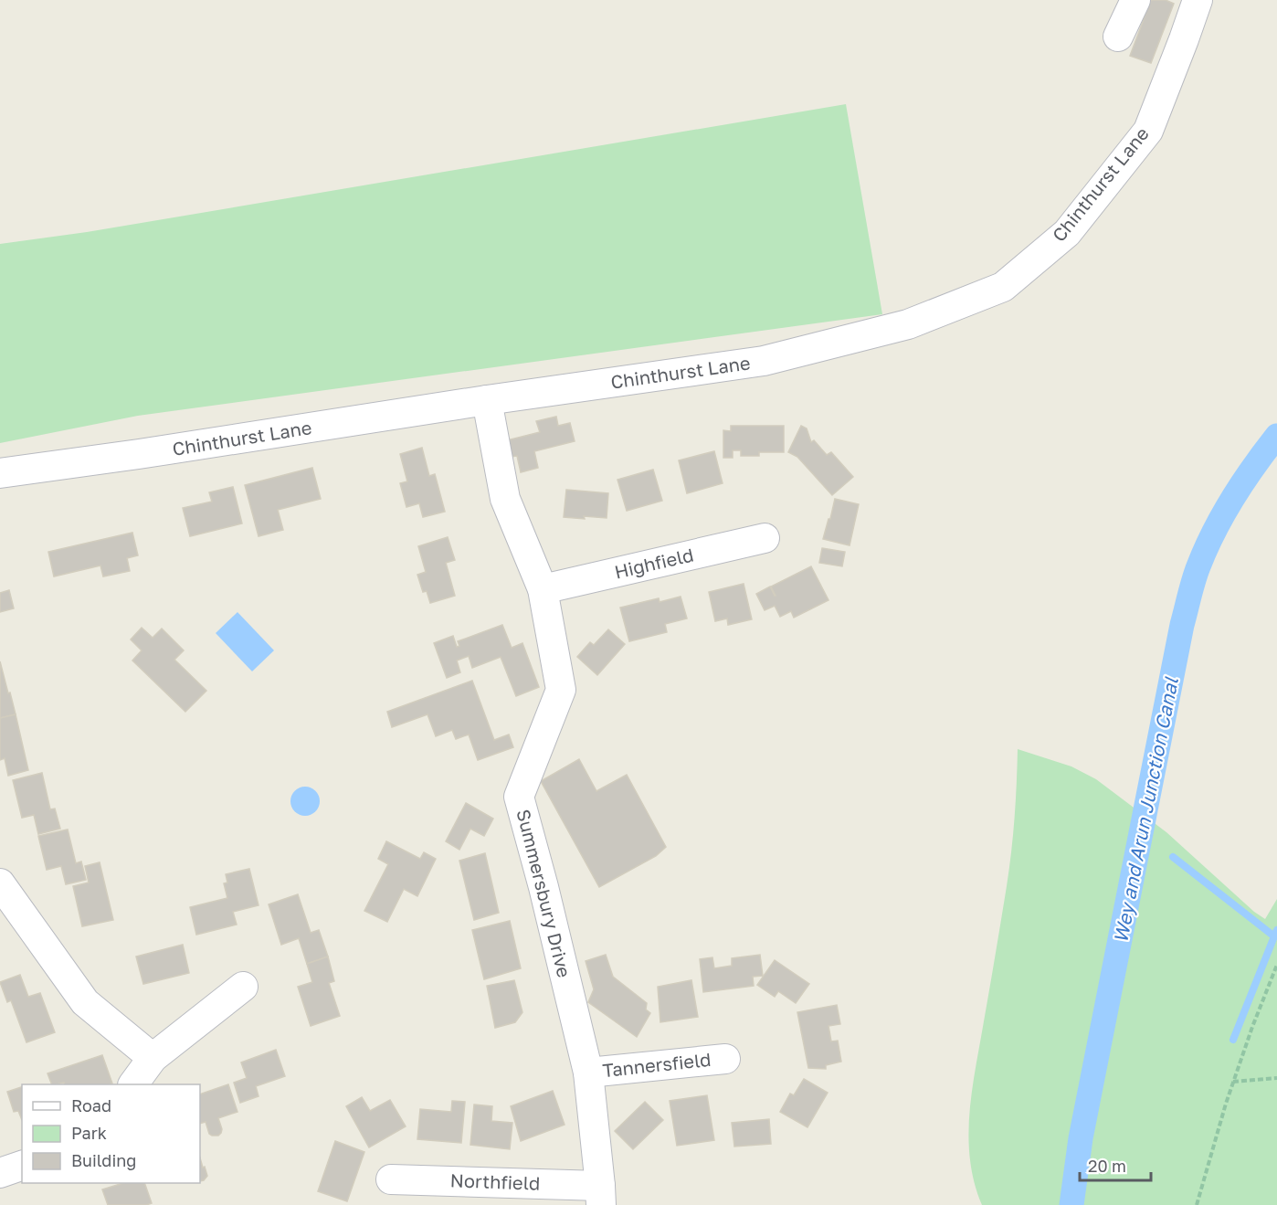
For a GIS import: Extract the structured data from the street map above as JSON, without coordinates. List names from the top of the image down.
{
  "streets": {
    "street": [
      "Chinthurst Lane",
      "Highfield",
      "Summersbury Drive",
      "Tannersfield",
      "Northfield"
    ]
  },
  "crossings": [
    ["Chinthurst Lane", "Summersbury Drive"],
    ["Highfield", "Summersbury Drive"],
    ["Summersbury Drive", "Tannersfield"],
    ["Summersbury Drive", "Northfield"]
  ],
  "water": ["Wey and Arun Junction Canal"],
  "legend": ["Road", "Park", "Building"],
  "scale_bar": "20 m"
}
